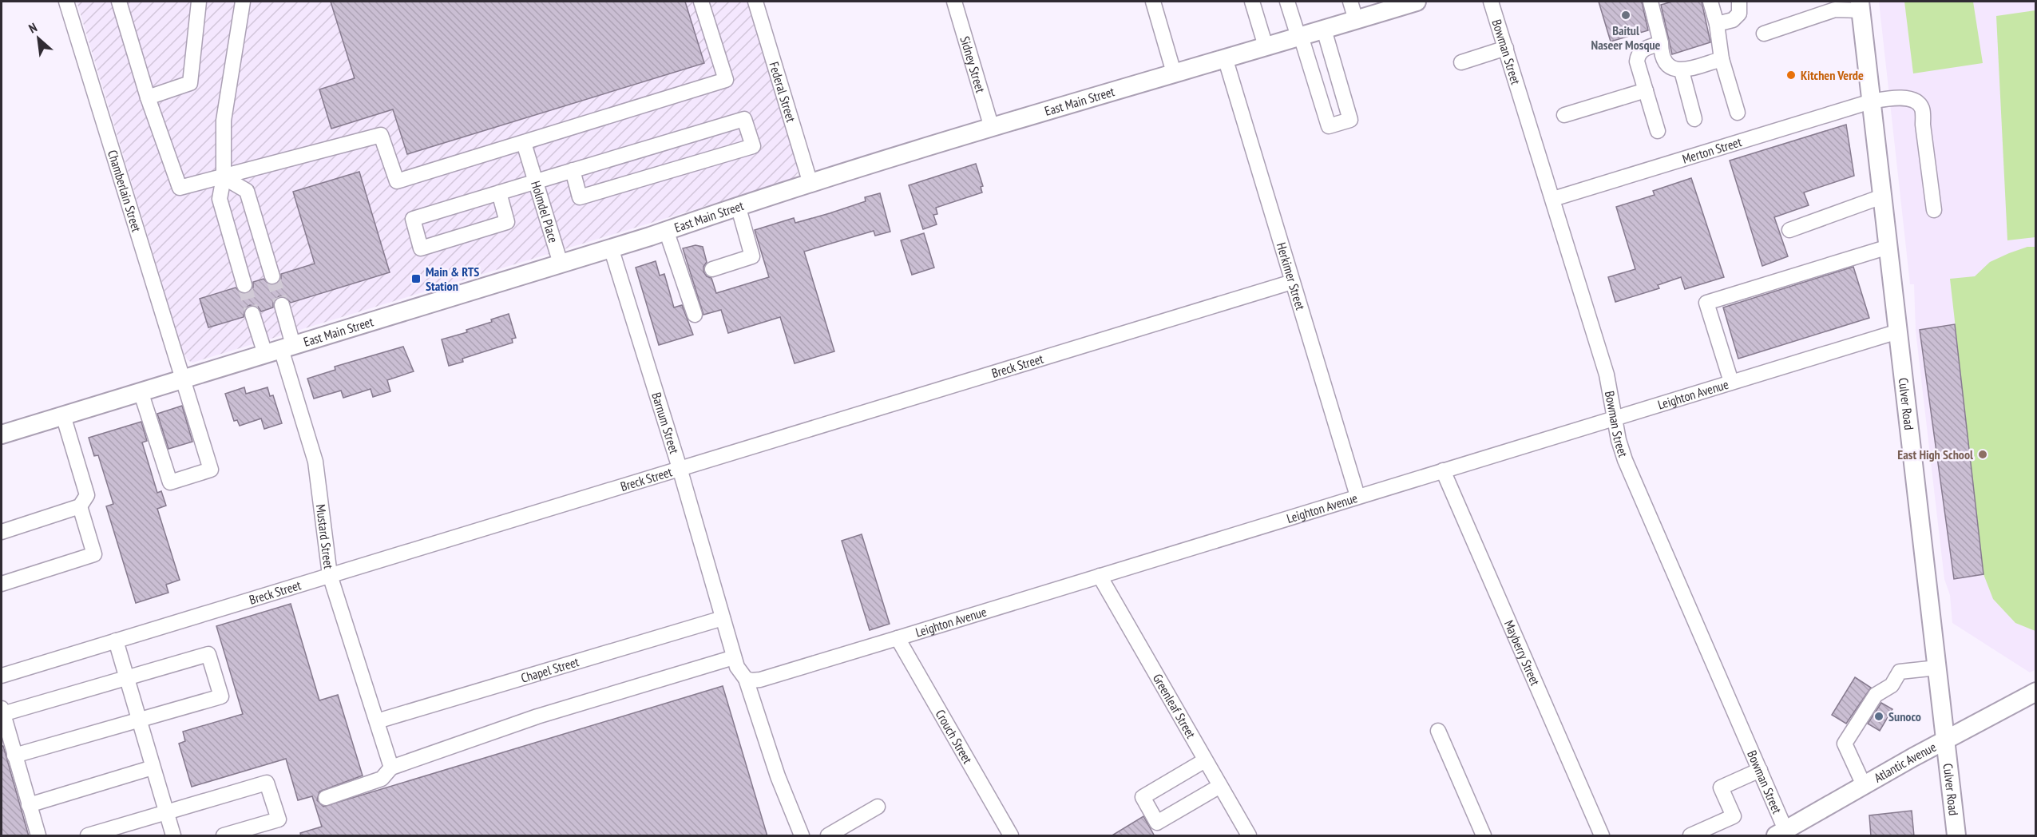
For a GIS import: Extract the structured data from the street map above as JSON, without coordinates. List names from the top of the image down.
{
  "streets": {
    "main road": ["East Main Street", "Culver Road", "Atlantic Avenue"],
    "street": [
      "Bowman Street",
      "Sidney Street",
      "Federal Street",
      "Merton Street",
      "Chamberlain Street",
      "Holmdel Place",
      "Herkimer Street",
      "Breck Street",
      "Leighton Avenue",
      "Barnum Street",
      "Mustard Street",
      "Mayberry Street",
      "Chapel Street",
      "Greenleaf Street",
      "Crouch Street"
    ]
  },
  "crossings": [
    ["Bowman Street", "Merton Street"],
    ["Bowman Street", "Leighton Avenue"],
    ["Bowman Street", "Atlantic Avenue"],
    ["Sidney Street", "East Main Street"],
    ["Federal Street", "East Main Street"],
    ["East Main Street", "Chamberlain Street"],
    ["East Main Street", "Holmdel Place"],
    ["East Main Street", "Herkimer Street"],
    ["East Main Street", "Barnum Street"],
    ["East Main Street", "Mustard Street"],
    ["Merton Street", "Culver Road"],
    ["Herkimer Street", "Breck Street"],
    ["Herkimer Street", "Leighton Avenue"],
    ["Breck Street", "Barnum Street"],
    ["Breck Street", "Mustard Street"],
    ["Leighton Avenue", "Culver Road"],
    ["Leighton Avenue", "Barnum Street"],
    ["Leighton Avenue", "Mayberry Street"],
    ["Leighton Avenue", "Greenleaf Street"],
    ["Leighton Avenue", "Crouch Street"],
    ["Culver Road", "Atlantic Avenue"],
    ["Barnum Street", "Chapel Street"],
    ["Mustard Street", "Chapel Street"]
  ],
  "places": {
    "other": [
      "Baitul Naseer Mosque",
      "Kitchen Verde",
      "East High School",
      "Sunoco"
    ],
    "transit": ["Main & RTS Station"]
  },
  "north": "top left"
}
